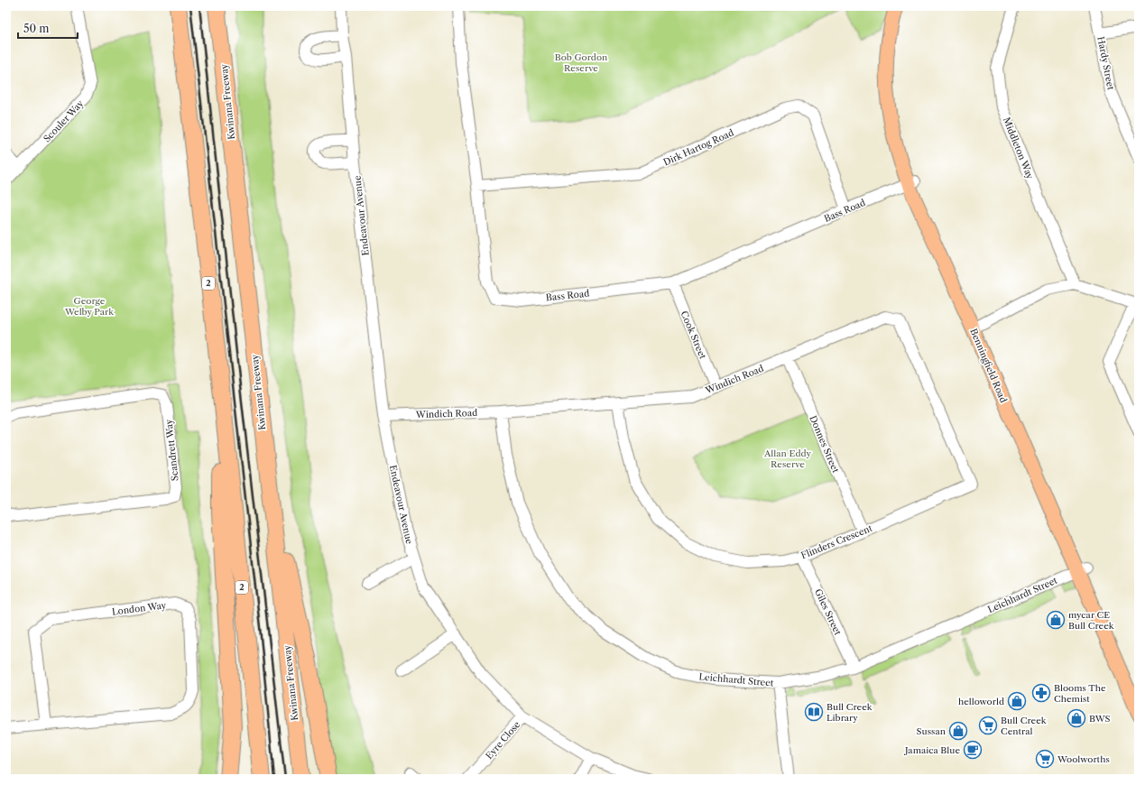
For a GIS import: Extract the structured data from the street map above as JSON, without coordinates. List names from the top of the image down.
{
  "streets": {
    "highway": ["Kwinana Freeway", "2"],
    "main road": ["Benningfield Road"],
    "street": [
      "Hardy Street",
      "Scouler Way",
      "Dirk Hartog Road",
      "Middleton Way",
      "Bass Road",
      "Endeavour Avenue",
      "Cook Street",
      "Windich Road",
      "Donnes Street",
      "Scandrett Way",
      "Flinders Crescent",
      "Leichhardt Street",
      "London Way",
      "Giles Street",
      "Eyre Close"
    ]
  },
  "crossings": [
    ["Dirk Hartog Road", "Bass Road"],
    ["Bass Road", "Cook Street"],
    ["Bass Road", "Benningfield Road"],
    ["Endeavour Avenue", "Windich Road"],
    ["Endeavour Avenue", "Eyre Close"],
    ["Cook Street", "Windich Road"],
    ["Benningfield Road", "Leichhardt Street"],
    ["Windich Road", "Donnes Street"],
    ["Windich Road", "Flinders Crescent"],
    ["Windich Road", "Leichhardt Street"],
    ["Donnes Street", "Flinders Crescent"],
    ["Flinders Crescent", "Giles Street"],
    ["Leichhardt Street", "Giles Street"]
  ],
  "parks": ["Bob Gordon Reserve", "George Welby Park", "Allan Eddy Reserve"],
  "places": {
    "shop": [
      "mycar CE Bull Creek",
      "helloworld",
      "BWS",
      "Sussan"
    ],
    "pharmacy": ["Blooms The Chemist"],
    "library": ["Bull Creek Library"],
    "supermarket": ["Bull Creek Central", "Woolworths"],
    "cafe": ["Jamaica Blue"]
  },
  "scale_bar": "50 m"
}
